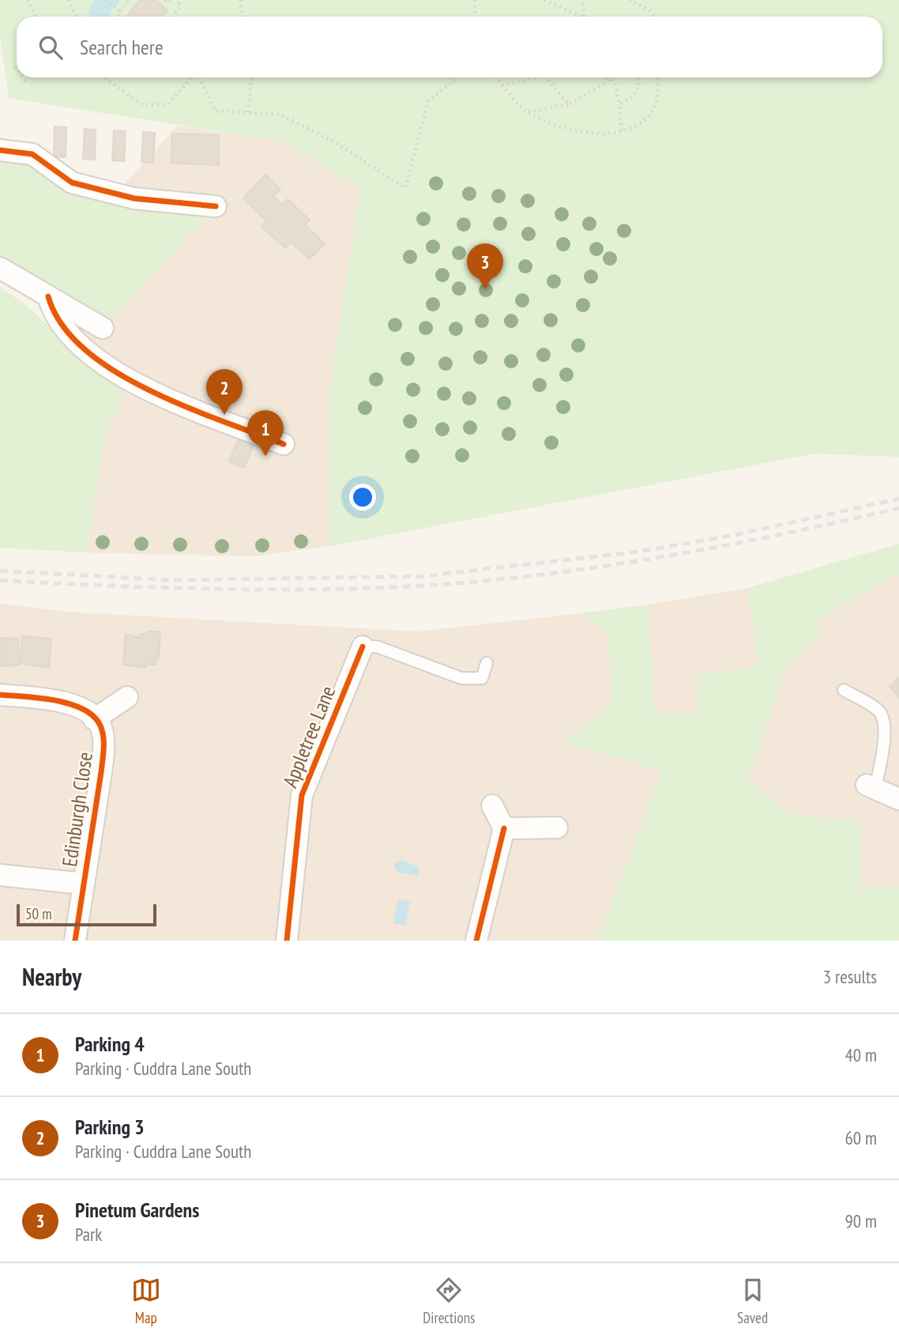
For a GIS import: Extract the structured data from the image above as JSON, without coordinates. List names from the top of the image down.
{
  "streets": {
    "street": ["Appletree Lane", "Edinburgh Close"]
  },
  "scale_bar": "50 m",
  "page": {
    "search": "Search here",
    "pins": ["3", "2", "1"],
    "scale": "50 m",
    "heading": ["Nearby", "3 results"],
    "list": [
      {
        "mark": "1",
        "name": "Parking 4",
        "note": "Parking · Cuddra Lane South",
        "value": "40 m"
      },
      {
        "mark": "2",
        "name": "Parking 3",
        "note": "Parking · Cuddra Lane South",
        "value": "60 m"
      },
      {
        "mark": "3",
        "name": "Pinetum Gardens",
        "note": "Park",
        "value": "90 m"
      }
    ],
    "nav": ["Map", "Directions", "Saved"]
  }
}
